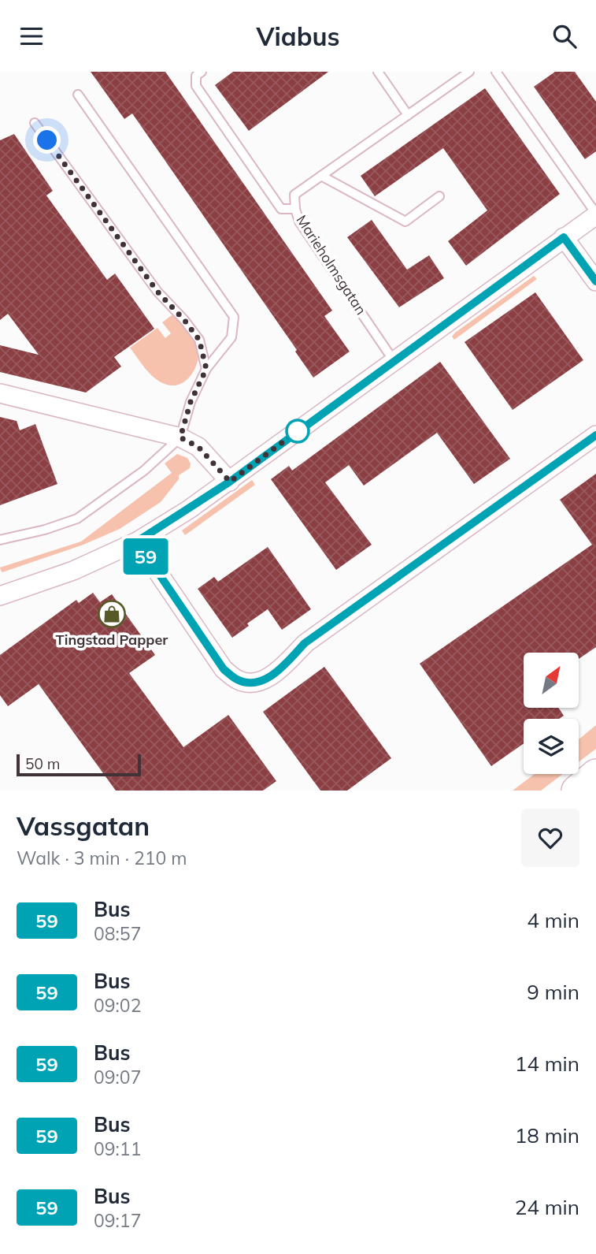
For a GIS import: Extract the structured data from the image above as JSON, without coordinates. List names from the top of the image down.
{
  "streets": {
    "lane": ["Marieholmsgatan"]
  },
  "places": {
    "shop": ["Tingstad Papper"]
  },
  "lines": ["bus line 59"],
  "scale_bar": "50 m",
  "north": "top right",
  "page": {
    "header": "Viabus",
    "on_map": "59",
    "scale": "50 m",
    "heading": ["Vassgatan", "Walk · 3 min · 210 m"],
    "list": [
      {
        "mark": "59",
        "name": "Bus",
        "note": "08:57",
        "value": "4 min"
      },
      {
        "mark": "59",
        "name": "Bus",
        "note": "09:02",
        "value": "9 min"
      },
      {
        "mark": "59",
        "name": "Bus",
        "note": "09:07",
        "value": "14 min"
      },
      {
        "mark": "59",
        "name": "Bus",
        "note": "09:11",
        "value": "18 min"
      },
      {
        "mark": "59",
        "name": "Bus",
        "note": "09:17",
        "value": "24 min"
      }
    ]
  }
}
